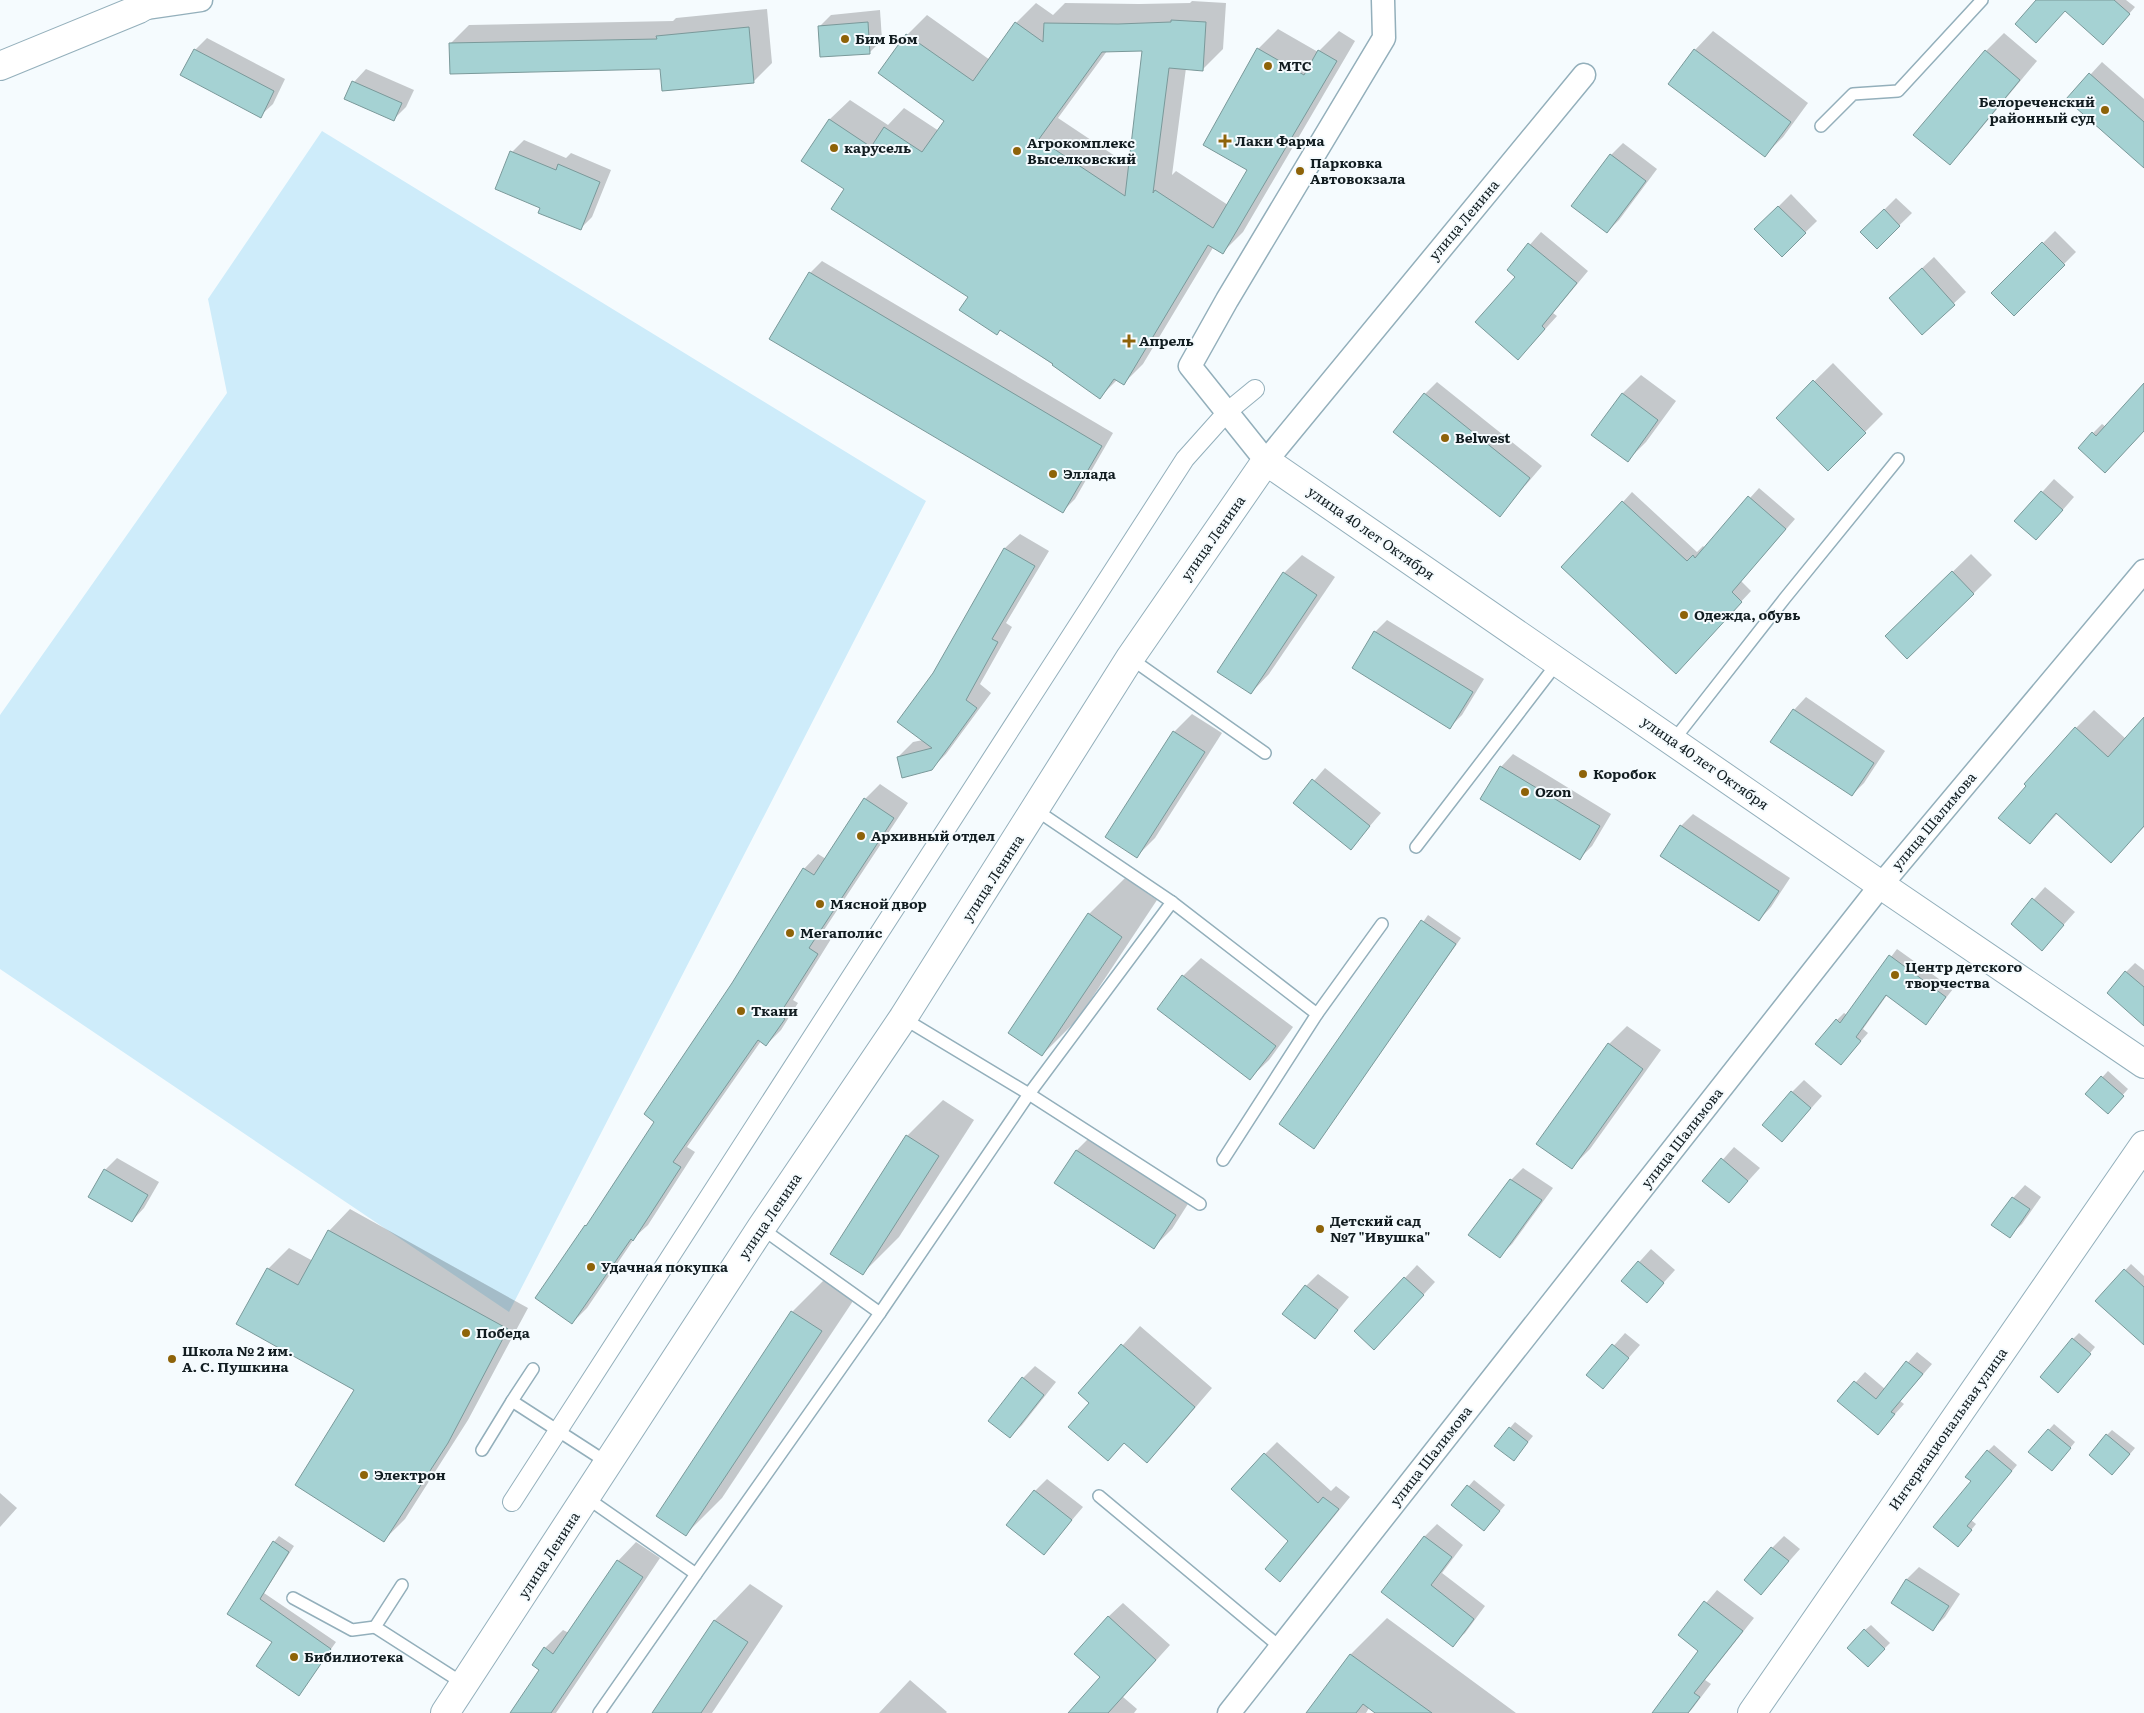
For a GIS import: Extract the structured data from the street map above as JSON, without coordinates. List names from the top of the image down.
{
  "streets": {
    "street": [
      "улица Ленина",
      "улица 40 лет Октября",
      "улица Шалимова",
      "Интернациональная улица"
    ]
  },
  "crossings": [
    ["улица Ленина", "улица 40 лет Октября"],
    ["улица 40 лет Октября", "улица Шалимова"]
  ],
  "places": {
    "other": [
      "Бим Бом",
      "МТС",
      "Белореченский районный суд",
      "карусель",
      "Агрокомплекс Выселковский",
      "Парковка Автовокзала",
      "Belwest",
      "Эллада",
      "Одежда, обувь",
      "Коробок",
      "Ozon",
      "Архивный отдел",
      "Мясной двор",
      "Мегаполис",
      "Центр детского творчества",
      "Ткани",
      "Детский сад №7 \"Ивушка\"",
      "Удачная покупка",
      "Победа",
      "Школа № 2 им. А. С. Пушкина",
      "Электрон",
      "Бибилиотека"
    ],
    "health": ["Лаки Фарма", "Апрель"]
  }
}
